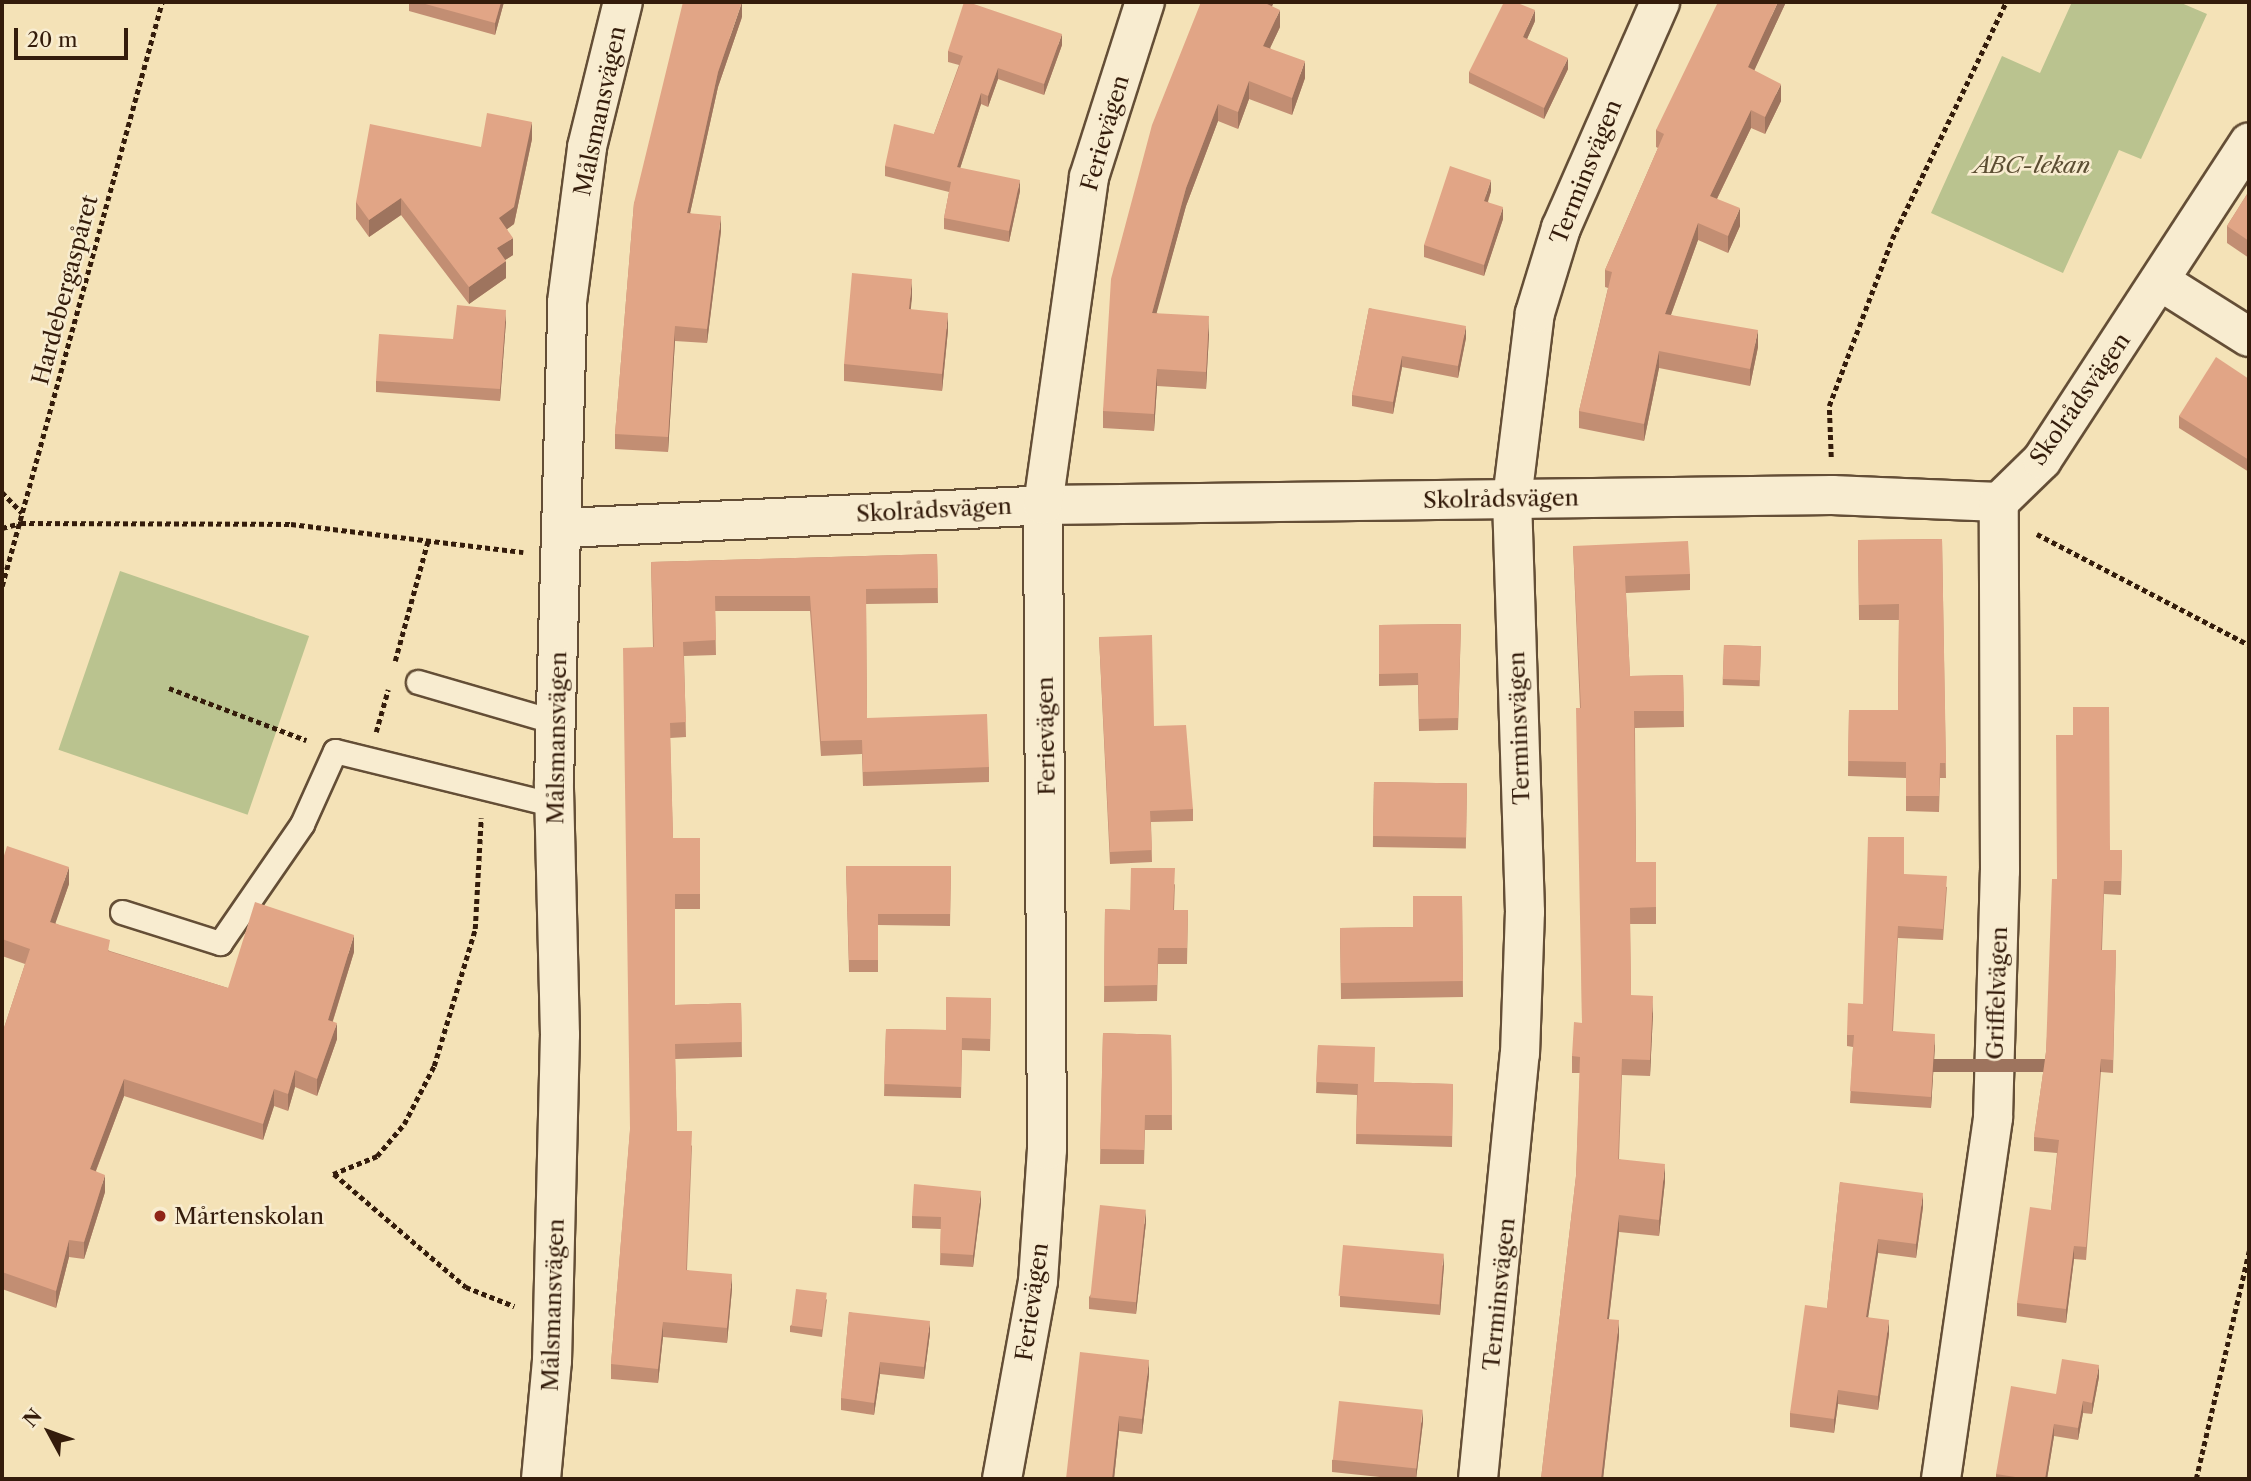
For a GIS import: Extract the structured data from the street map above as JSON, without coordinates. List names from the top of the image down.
{
  "streets": {
    "street": [
      "Målsmansvägen",
      "Ferievägen",
      "Terminsvägen",
      "Skolrådsvägen",
      "Griffelvägen"
    ],
    "path": ["Hardebergaspåret"]
  },
  "crossings": [
    ["Målsmansvägen", "Skolrådsvägen"],
    ["Ferievägen", "Skolrådsvägen"],
    ["Terminsvägen", "Skolrådsvägen"],
    ["Skolrådsvägen", "Griffelvägen"]
  ],
  "parks": ["ABC-lekan"],
  "places": ["Mårtenskolan"],
  "scale_bar": "20 m",
  "north": "top left"
}
